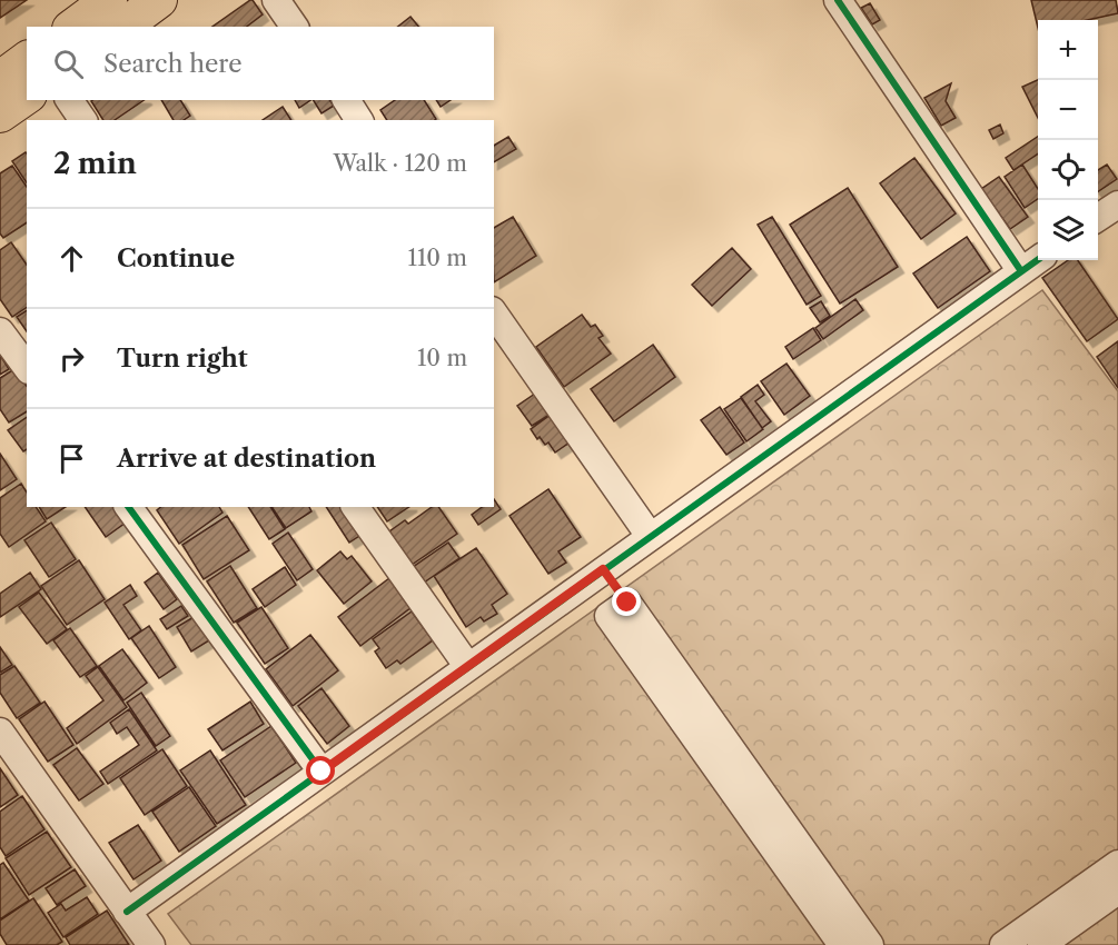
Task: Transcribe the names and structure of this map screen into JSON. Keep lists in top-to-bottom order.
{
  "page": {
    "map_buttons": ["+", "−"],
    "search": "Search here",
    "heading": ["2 min", "Walk · 120 m"],
    "list": [
      ["Continue", "110 m"],
      ["Turn right", "10 m"],
      "Arrive at destination"
    ]
  }
}
